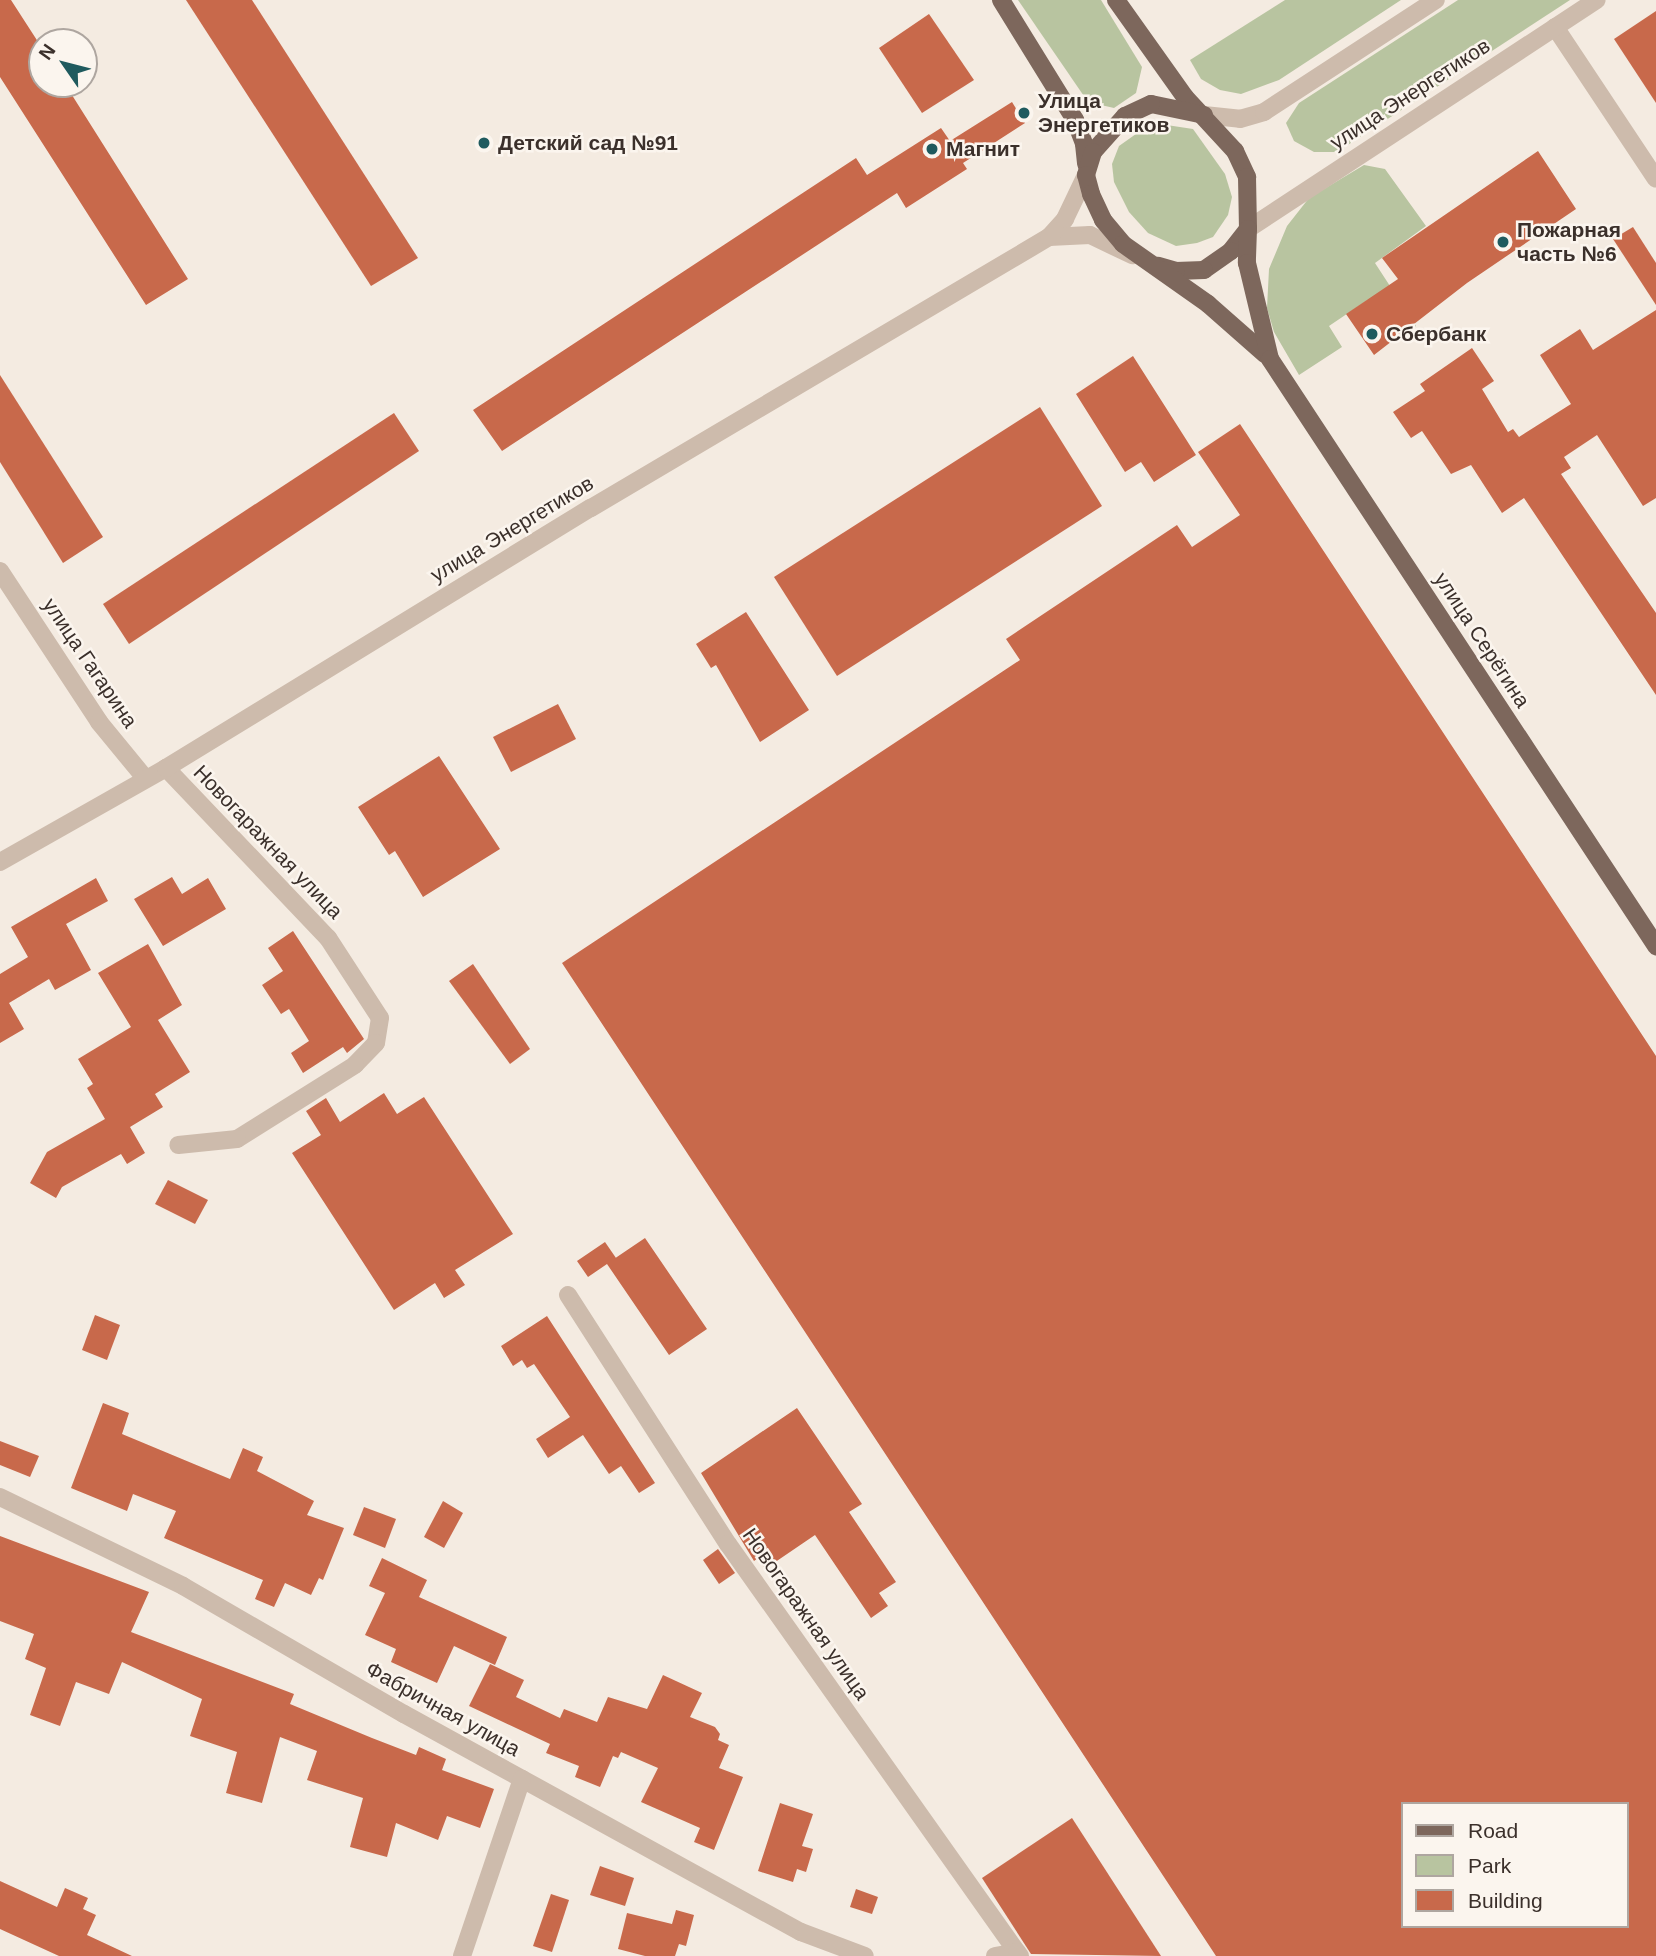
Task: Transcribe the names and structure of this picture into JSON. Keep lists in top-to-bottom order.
{
  "streets": {
    "main road": ["улица Серёгина"],
    "street": [
      "улица Энергетиков",
      "улица Гагарина",
      "Новогаражная улица",
      "Фабричная улица"
    ]
  },
  "crossings": [
    ["улица Энергетиков", "улица Гагарина"],
    ["улица Энергетиков", "Новогаражная улица"]
  ],
  "places": [
    "Улица Энергетиков",
    "Детский сад №91",
    "Магнит",
    "Пожарная часть №6",
    "Сбербанк"
  ],
  "legend": ["Road", "Park", "Building"],
  "north": "top left"
}
